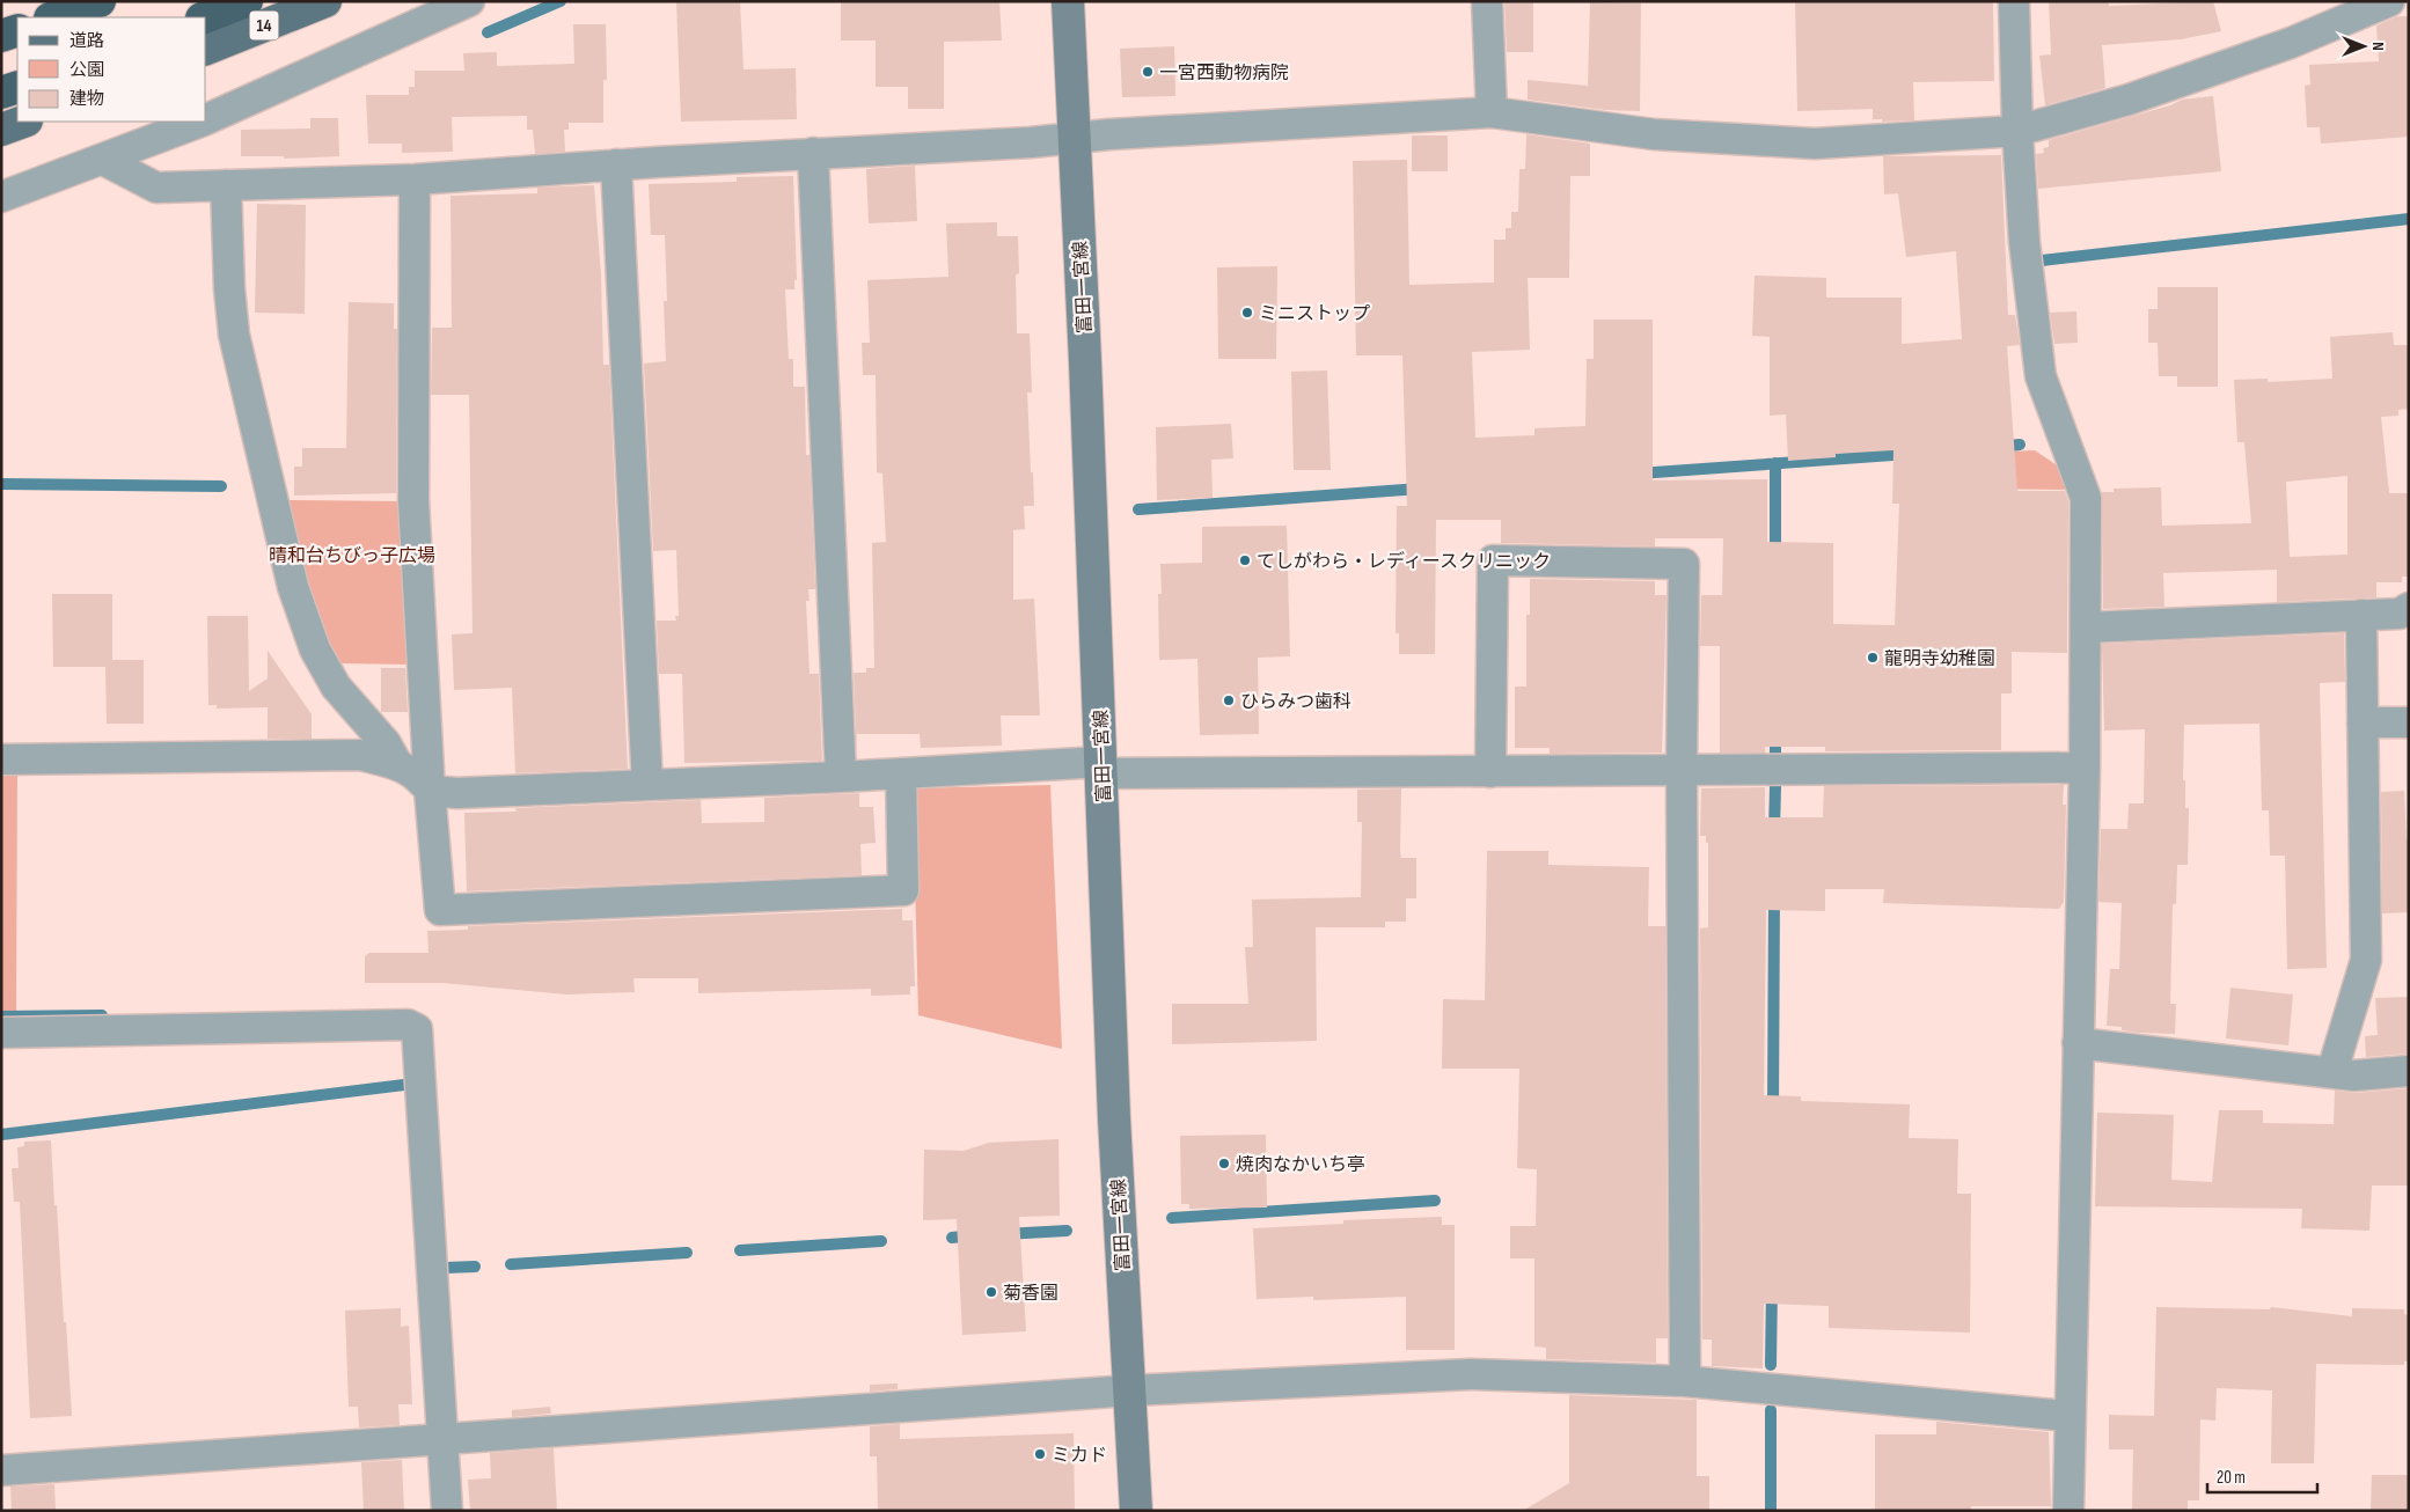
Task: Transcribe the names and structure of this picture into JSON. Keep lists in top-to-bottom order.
{
  "streets": {
    "main road": ["14", "富田一宮線"]
  },
  "parks": ["晴和台ちびっ子広場"],
  "places": [
    "一宮西動物病院",
    "ミニストップ",
    "てしがわら・レディースクリニック",
    "龍明寺幼稚園",
    "ひらみつ歯科",
    "焼肉なかいち亭",
    "菊香園",
    "ミカド"
  ],
  "legend": ["道路", "公園", "建物"],
  "scale_bar": "20 m",
  "north": "right"
}
